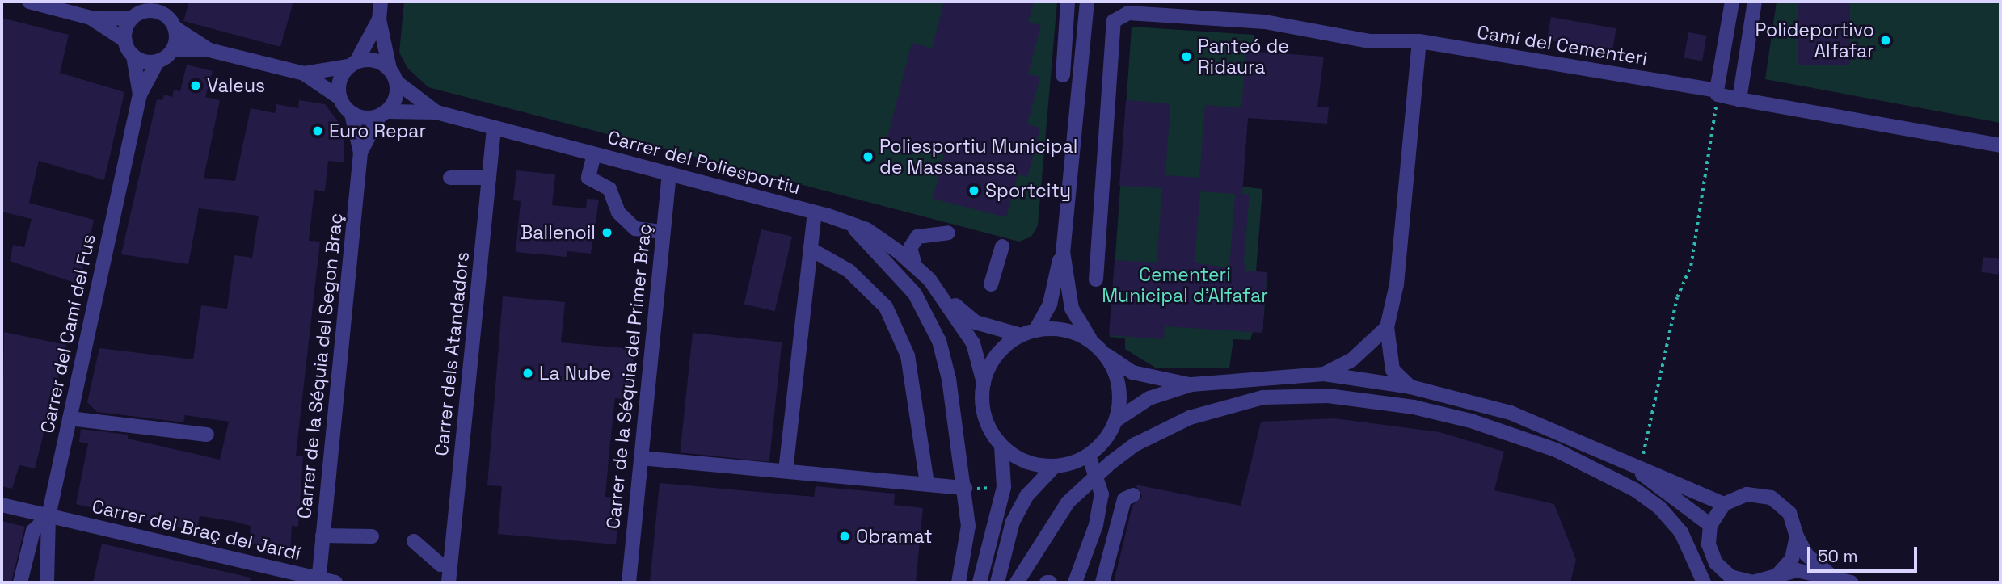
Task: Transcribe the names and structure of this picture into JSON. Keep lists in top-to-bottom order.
{
  "streets": {
    "street": [
      "Camí del Cementeri",
      "Carrer del Poliesportiu",
      "Carrer del Camí del Fus",
      "Carrer dels Atandadors",
      "Carrer de la Séquia del Segon Braç",
      "Carrer de la Séquia del Primer Braç",
      "Carrer del Braç del Jardí"
    ]
  },
  "crossings": [
    ["Carrer del Poliesportiu", "Carrer dels Atandadors"],
    ["Carrer del Poliesportiu", "Carrer de la Séquia del Segon Braç"],
    ["Carrer del Poliesportiu", "Carrer de la Séquia del Primer Braç"],
    ["Carrer del Camí del Fus", "Carrer del Braç del Jardí"],
    ["Carrer de la Séquia del Segon Braç", "Carrer del Braç del Jardí"]
  ],
  "parks": ["Cementeri Municipal d'Alfafar"],
  "places": [
    "Polideportivo Alfafar",
    "Panteó de Ridaura",
    "Valeus",
    "Euro Repar",
    "Poliesportiu Municipal de Massanassa",
    "Sportcity",
    "Ballenoil",
    "La Nube",
    "Obramat"
  ],
  "scale_bar": "50 m"
}
